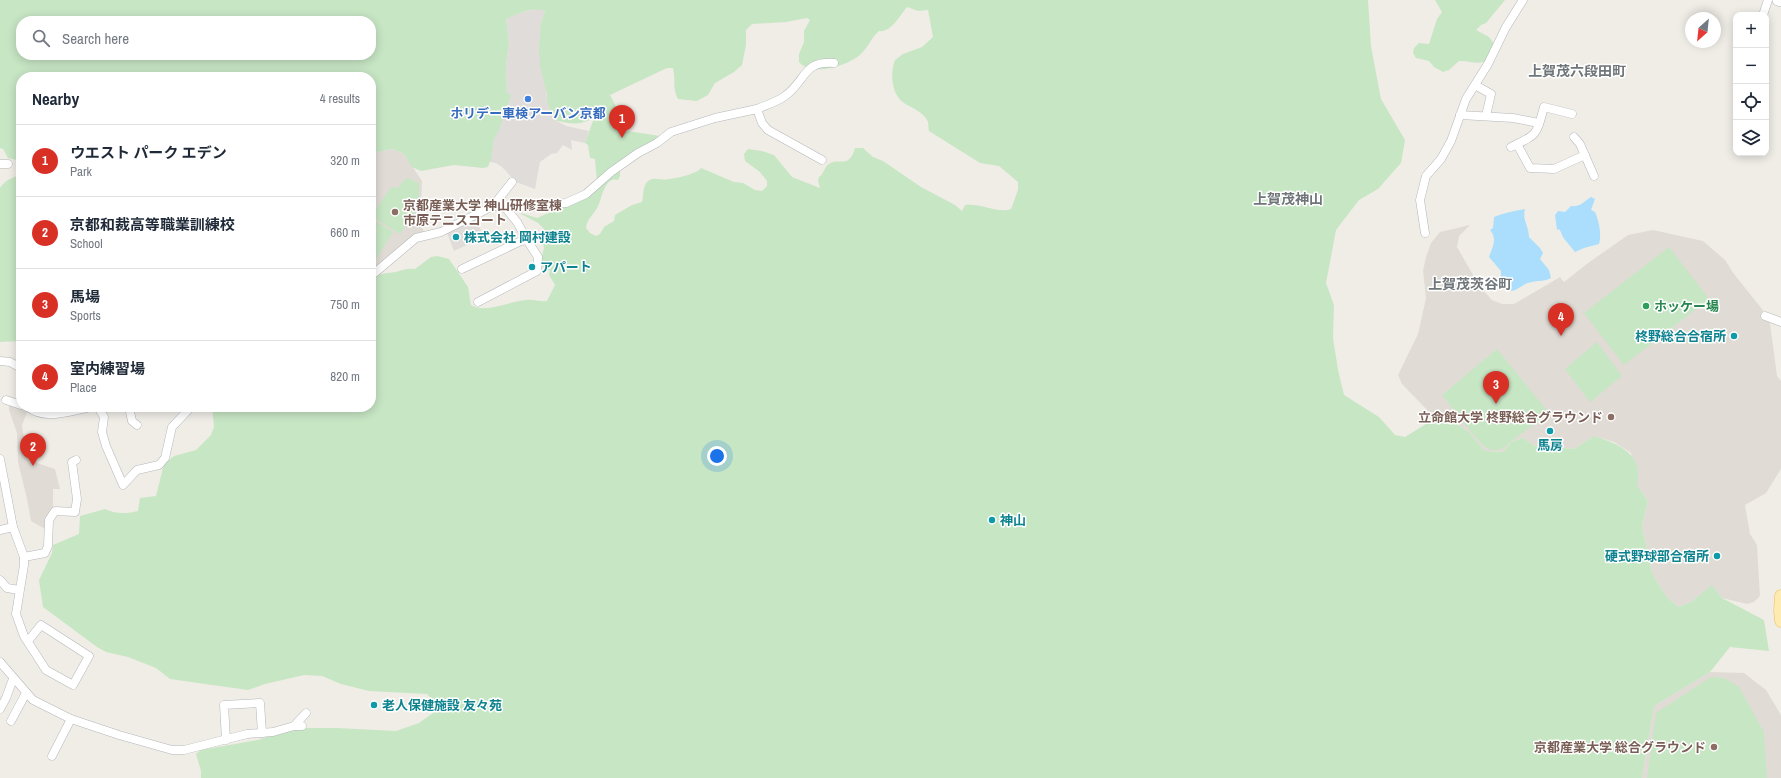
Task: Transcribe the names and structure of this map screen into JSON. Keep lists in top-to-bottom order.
{
  "districts": ["上賀茂六段田町", "上賀茂神山", "上賀茂茨谷町"],
  "places": [
    "ホリデー車検アーバン京都",
    "京都産業大学 神山研修室棟 市原テニスコート",
    "株式会社 岡村建設",
    "アパート",
    "ホッケー場",
    "柊野総合合宿所",
    "立命館大学 柊野総合グラウンド",
    "馬房",
    "神山",
    "硬式野球部合宿所",
    "老人保健施設 友々苑",
    "京都産業大学 総合グラウンド"
  ],
  "north": "bottom left",
  "page": {
    "map_buttons": ["+", "−"],
    "search": "Search here",
    "heading": ["Nearby", "4 results"],
    "pins": [
      "1",
      "4",
      "3",
      "2"
    ],
    "list": [
      {
        "mark": "1",
        "name": "ウエスト パーク エデン",
        "note": "Park",
        "value": "320 m"
      },
      {
        "mark": "2",
        "name": "京都和裁高等職業訓練校",
        "note": "School",
        "value": "660 m"
      },
      {
        "mark": "3",
        "name": "馬場",
        "note": "Sports",
        "value": "750 m"
      },
      {
        "mark": "4",
        "name": "室内練習場",
        "note": "Place",
        "value": "820 m"
      }
    ]
  }
}
